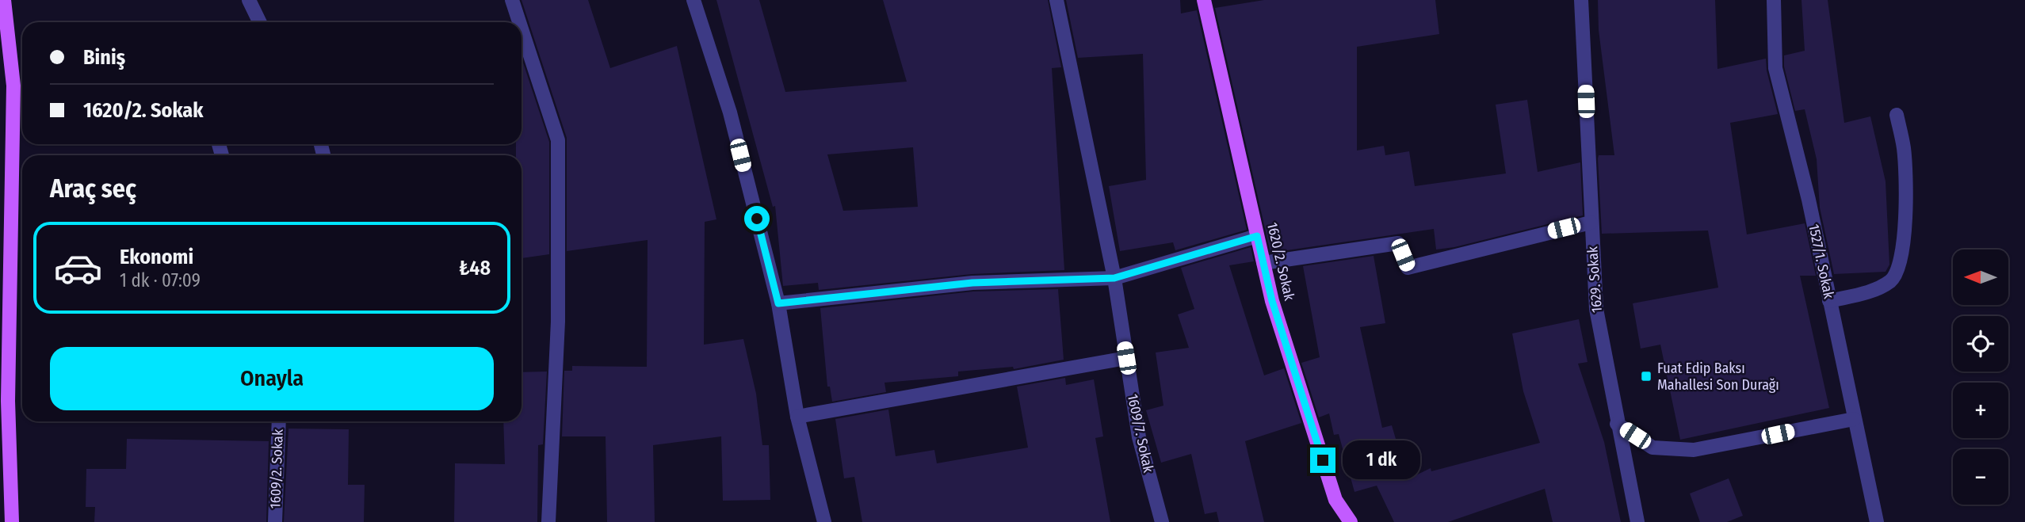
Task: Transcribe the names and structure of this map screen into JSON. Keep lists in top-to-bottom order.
{
  "streets": {
    "main road": ["1620/2. Sokak"],
    "street": [
      "1527/1. Sokak",
      "1629. Sokak",
      "1609/7. Sokak",
      "1609/2. Sokak"
    ]
  },
  "places": {
    "transit": ["Fuat Edip Baksı Mahallesi Son Durağı"]
  },
  "north": "left",
  "page": {
    "banner": ["Biniş", "1620/2. Sokak"],
    "heading": "Araç seç",
    "list": [
      {
        "name": "Ekonomi",
        "note": "1 dk · 07:09",
        "value": "₺48"
      }
    ],
    "map_buttons": ["+", "−"],
    "buttons": "Onayla",
    "bubble": "1 dk"
  }
}
